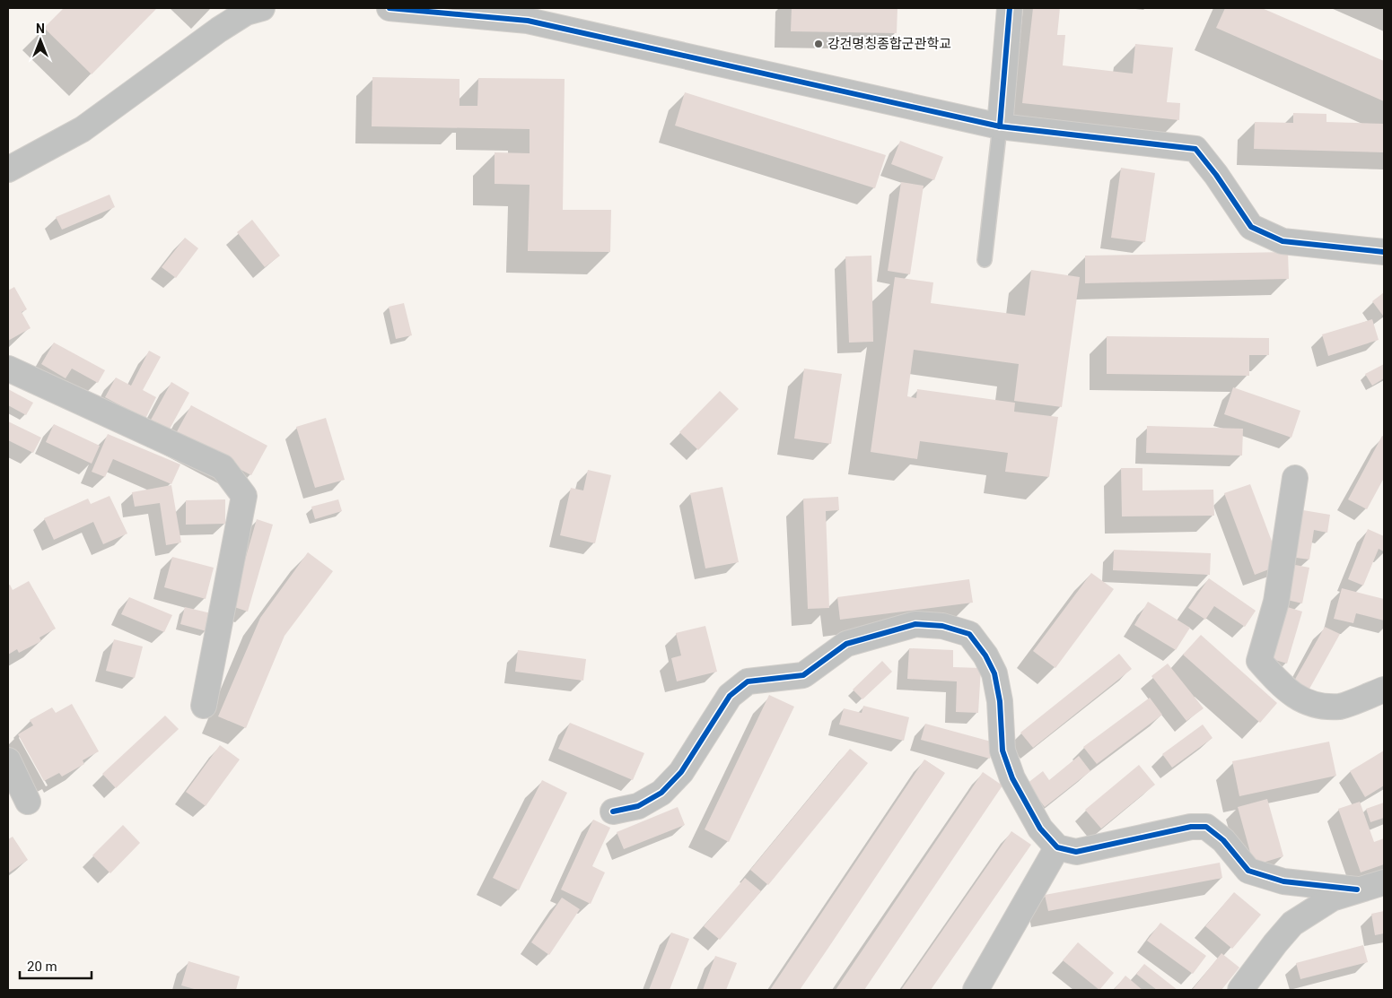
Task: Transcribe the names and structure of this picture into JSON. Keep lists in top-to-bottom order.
{
  "places": ["강건명칭종합군관학교"],
  "scale_bar": "20 m",
  "north": "top"
}
